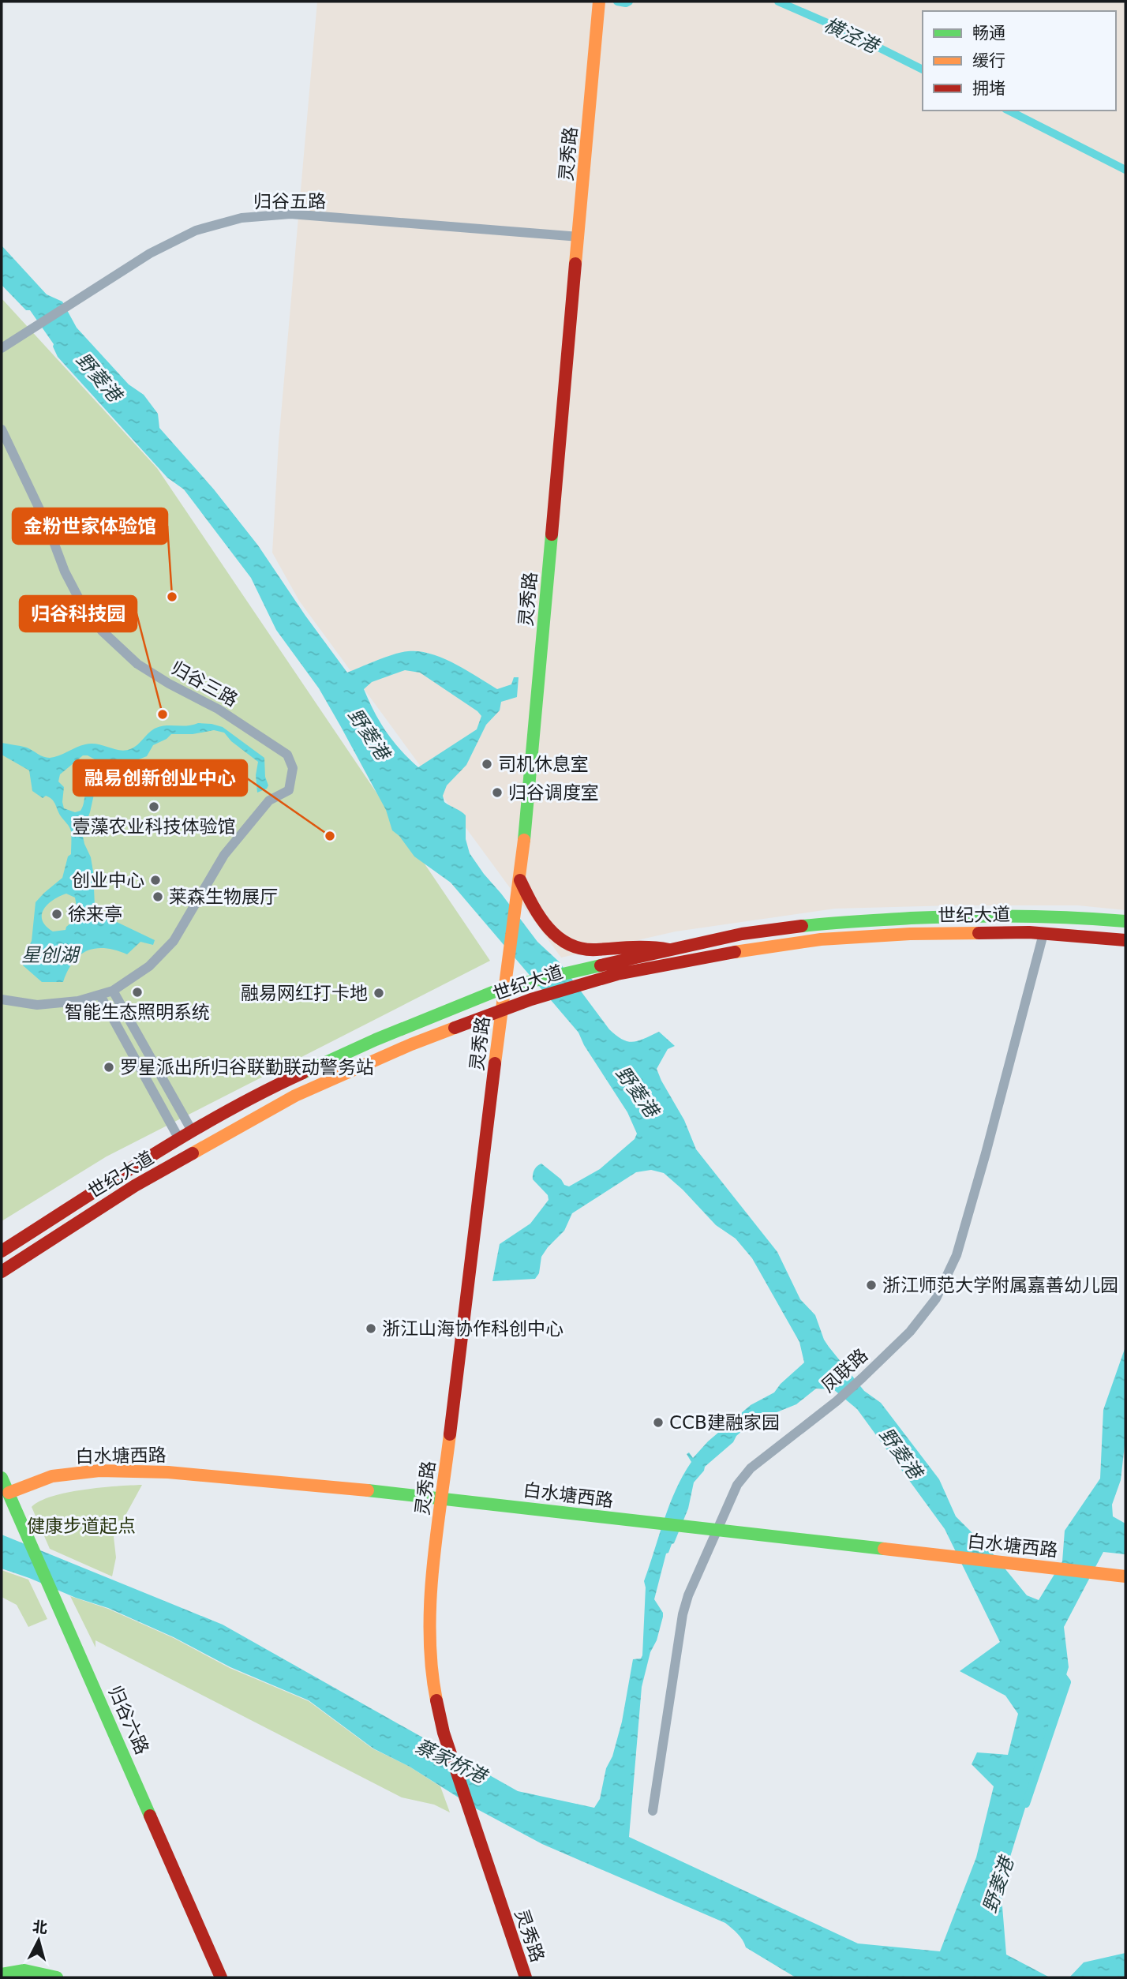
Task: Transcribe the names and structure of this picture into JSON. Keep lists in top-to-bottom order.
{
  "streets": {
    "main road": [
      "灵秀路",
      "世纪大道",
      "白水塘西路",
      "归谷六路"
    ],
    "street": ["归谷五路", "归谷三路", "凤联路"]
  },
  "crossings": [
    ["灵秀路", "归谷五路"],
    ["灵秀路", "世纪大道"],
    ["灵秀路", "白水塘西路"],
    ["世纪大道", "凤联路"],
    ["凤联路", "白水塘西路"],
    ["白水塘西路", "归谷六路"]
  ],
  "water": [
    "横泾港",
    "野菱港",
    "星创湖",
    "蔡家桥港"
  ],
  "parks": ["健康步道起点"],
  "places": [
    "金粉世家体验馆",
    "归谷科技园",
    "司机休息室",
    "归谷调度室",
    "壹藻农业科技体验馆",
    "融易创新创业中心",
    "创业中心",
    "莱森生物展厅",
    "徐来亭",
    "智能生态照明系统",
    "融易网红打卡地",
    "罗星派出所归谷联勤联动警务站",
    "浙江师范大学附属嘉善幼儿园",
    "浙江山海协作科创中心",
    "CCB建融家园"
  ],
  "legend": ["畅通", "缓行", "拥堵"],
  "north": "top"
}
